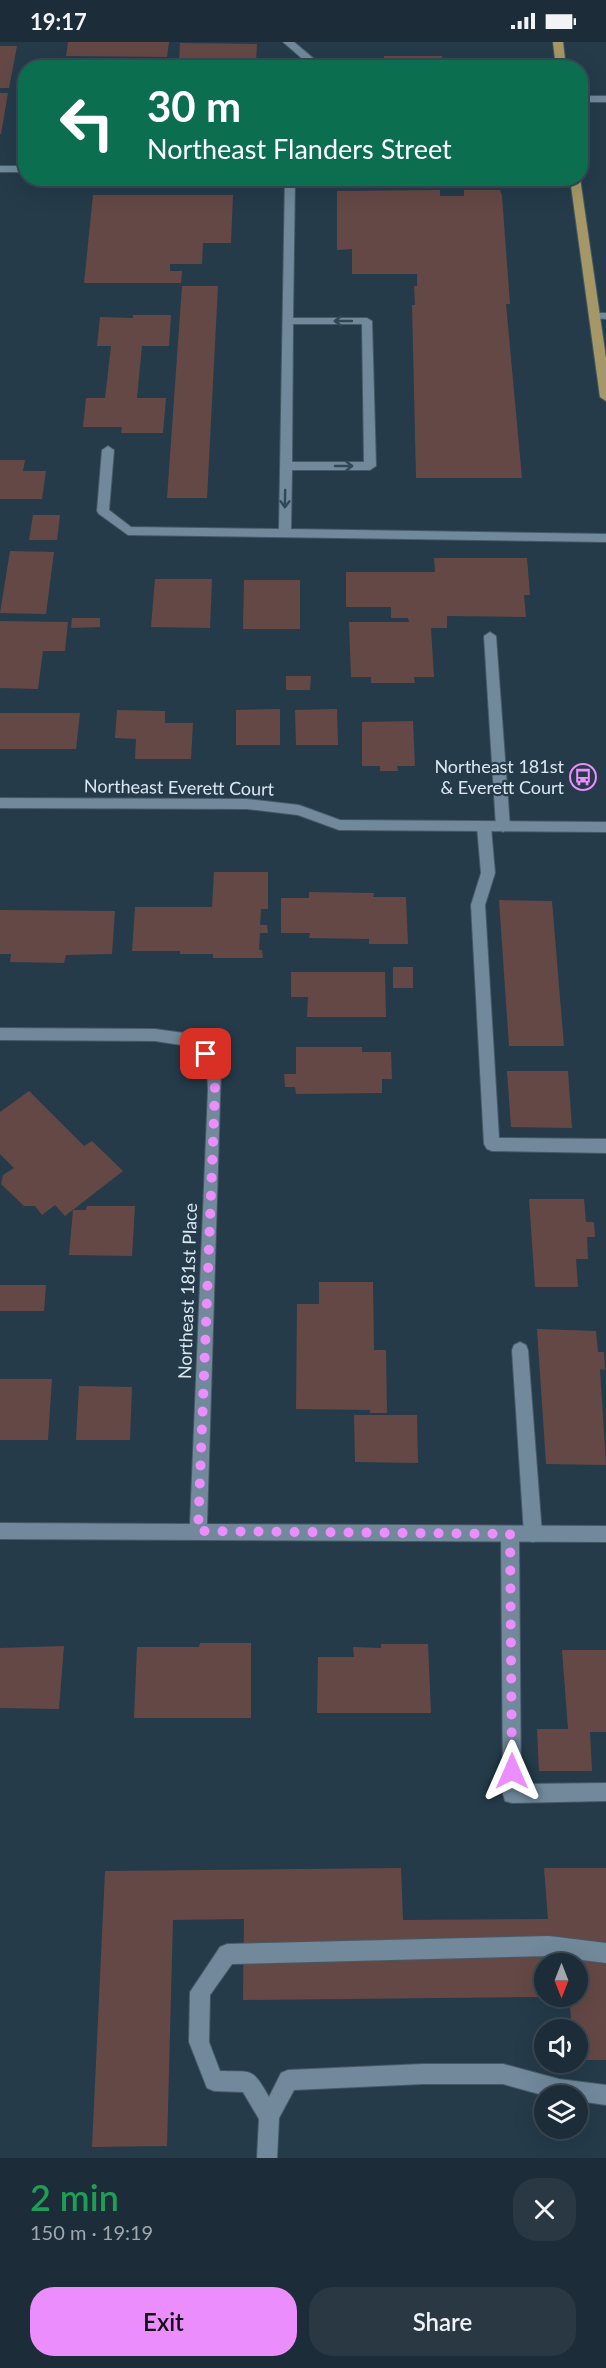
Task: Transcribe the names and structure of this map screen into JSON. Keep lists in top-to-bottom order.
{
  "streets": {
    "street": ["Northeast Everett Court", "Northeast 181st Place"]
  },
  "places": {
    "bus stop": ["Northeast 181st & Everett Court"]
  },
  "north": "bottom",
  "page": {
    "status": "19:17",
    "turn": ["30 m", "Northeast Flanders Street"],
    "heading": ["2 min", "150 m · 19:19"],
    "buttons": ["Exit", "Share"]
  }
}
